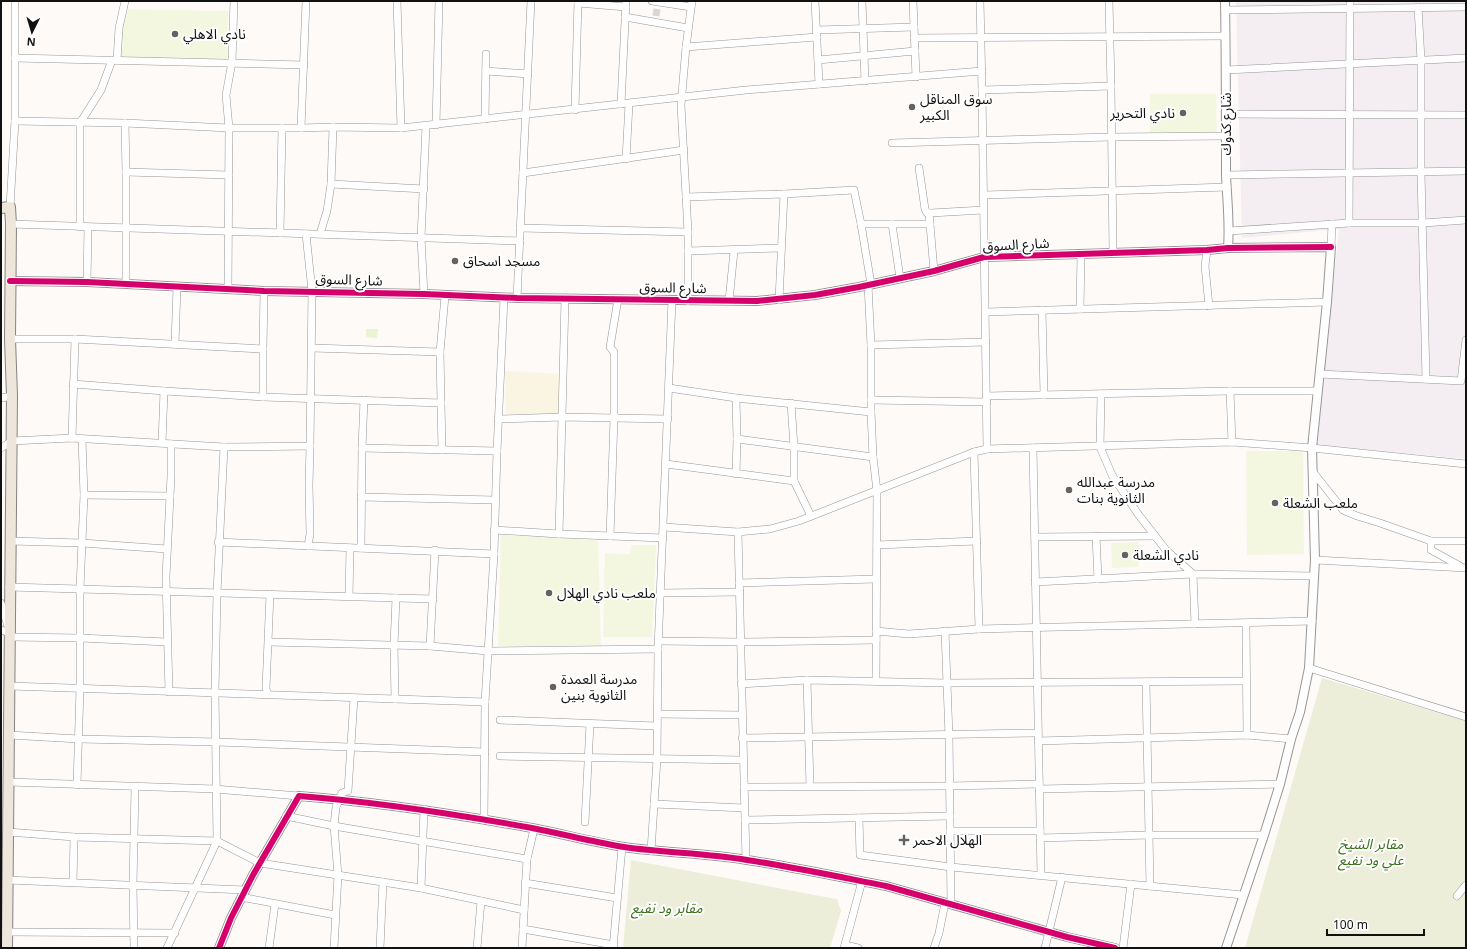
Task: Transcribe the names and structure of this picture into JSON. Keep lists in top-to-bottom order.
{
  "streets": {
    "street": ["شارع كدوك", "شارع السوق"]
  },
  "crossings": [
    ["شارع كدوك", "شارع السوق"]
  ],
  "parks": ["مقابر الشيخ علي ود نفيع", "مقابر ود نفيع"],
  "places": {
    "other": [
      "نادي الاهلي",
      "سوق المناقل الكبير",
      "نادي التحرير",
      "مسجد اسحاق",
      "مدرسة عبدالله الثانوية بنات",
      "ملعب الشعلة",
      "نادي الشعلة",
      "ملعب نادي الهلال",
      "مدرسة العمدة الثانوية بنين"
    ],
    "health": ["الهلال الاحمر"]
  },
  "scale_bar": "100 m",
  "north": "bottom"
}
